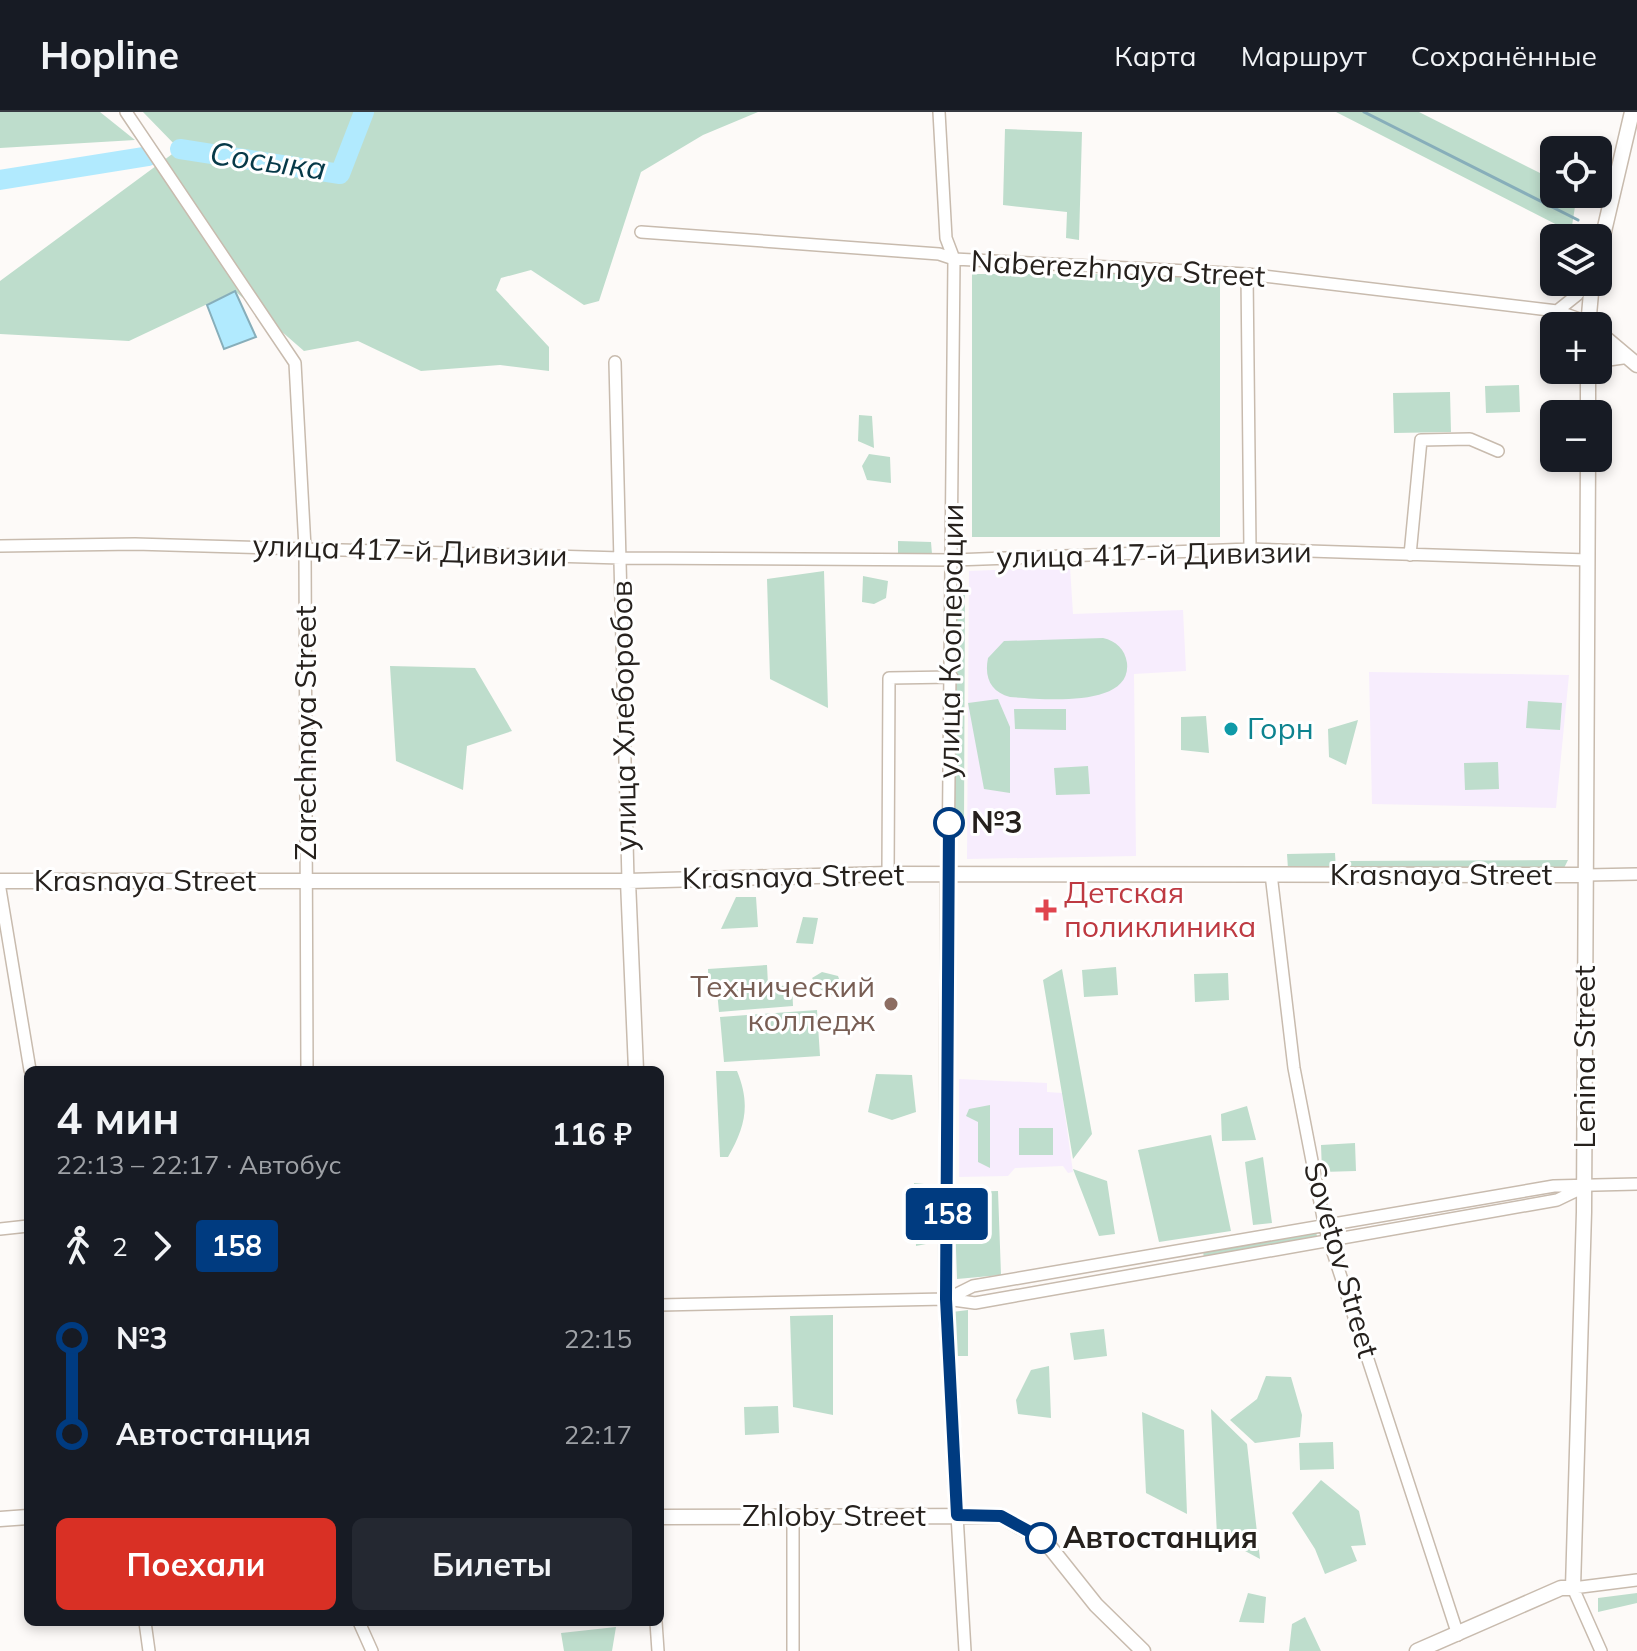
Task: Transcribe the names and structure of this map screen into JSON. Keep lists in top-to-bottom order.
{
  "streets": {
    "street": [
      "Naberezhnaya Street",
      "улица 417-й Дивизии",
      "улица Кооперации",
      "улица Хлеборобов",
      "Zarechnaya Street",
      "Krasnaya Street",
      "Lenina Street",
      "Sovetov Street",
      "Zhloby Street"
    ]
  },
  "crossings": [
    ["Naberezhnaya Street", "улица Кооперации"],
    ["улица 417-й Дивизии", "улица Кооперации"],
    ["улица 417-й Дивизии", "улица Хлеборобов"],
    ["улица 417-й Дивизии", "Zarechnaya Street"],
    ["улица 417-й Дивизии", "Lenina Street"],
    ["улица Кооперации", "Krasnaya Street"],
    ["улица Кооперации", "Zhloby Street"],
    ["улица Хлеборобов", "Krasnaya Street"],
    ["Zarechnaya Street", "Krasnaya Street"],
    ["Krasnaya Street", "Lenina Street"],
    ["Krasnaya Street", "Sovetov Street"]
  ],
  "water": ["Сосыка"],
  "places": {
    "other": [
      "Горн",
      "№3",
      "Технический колледж",
      "Автостанция"
    ],
    "health": ["Детская поликлиника"]
  },
  "lines": ["bus line 158"],
  "page": {
    "header": "Hopline",
    "nav": ["Карта", "Маршрут", "Сохранённые"],
    "on_map": "158",
    "map_buttons": ["+", "−"],
    "heading": ["4 мин", "22:13 – 22:17 · Автобус", "116 ₽"],
    "legs": ["2", "158"],
    "list": [
      {
        "name": "№3",
        "value": "22:15"
      },
      {
        "name": "Автостанция",
        "value": "22:17"
      }
    ],
    "buttons": ["Поехали", "Билеты"]
  }
}
